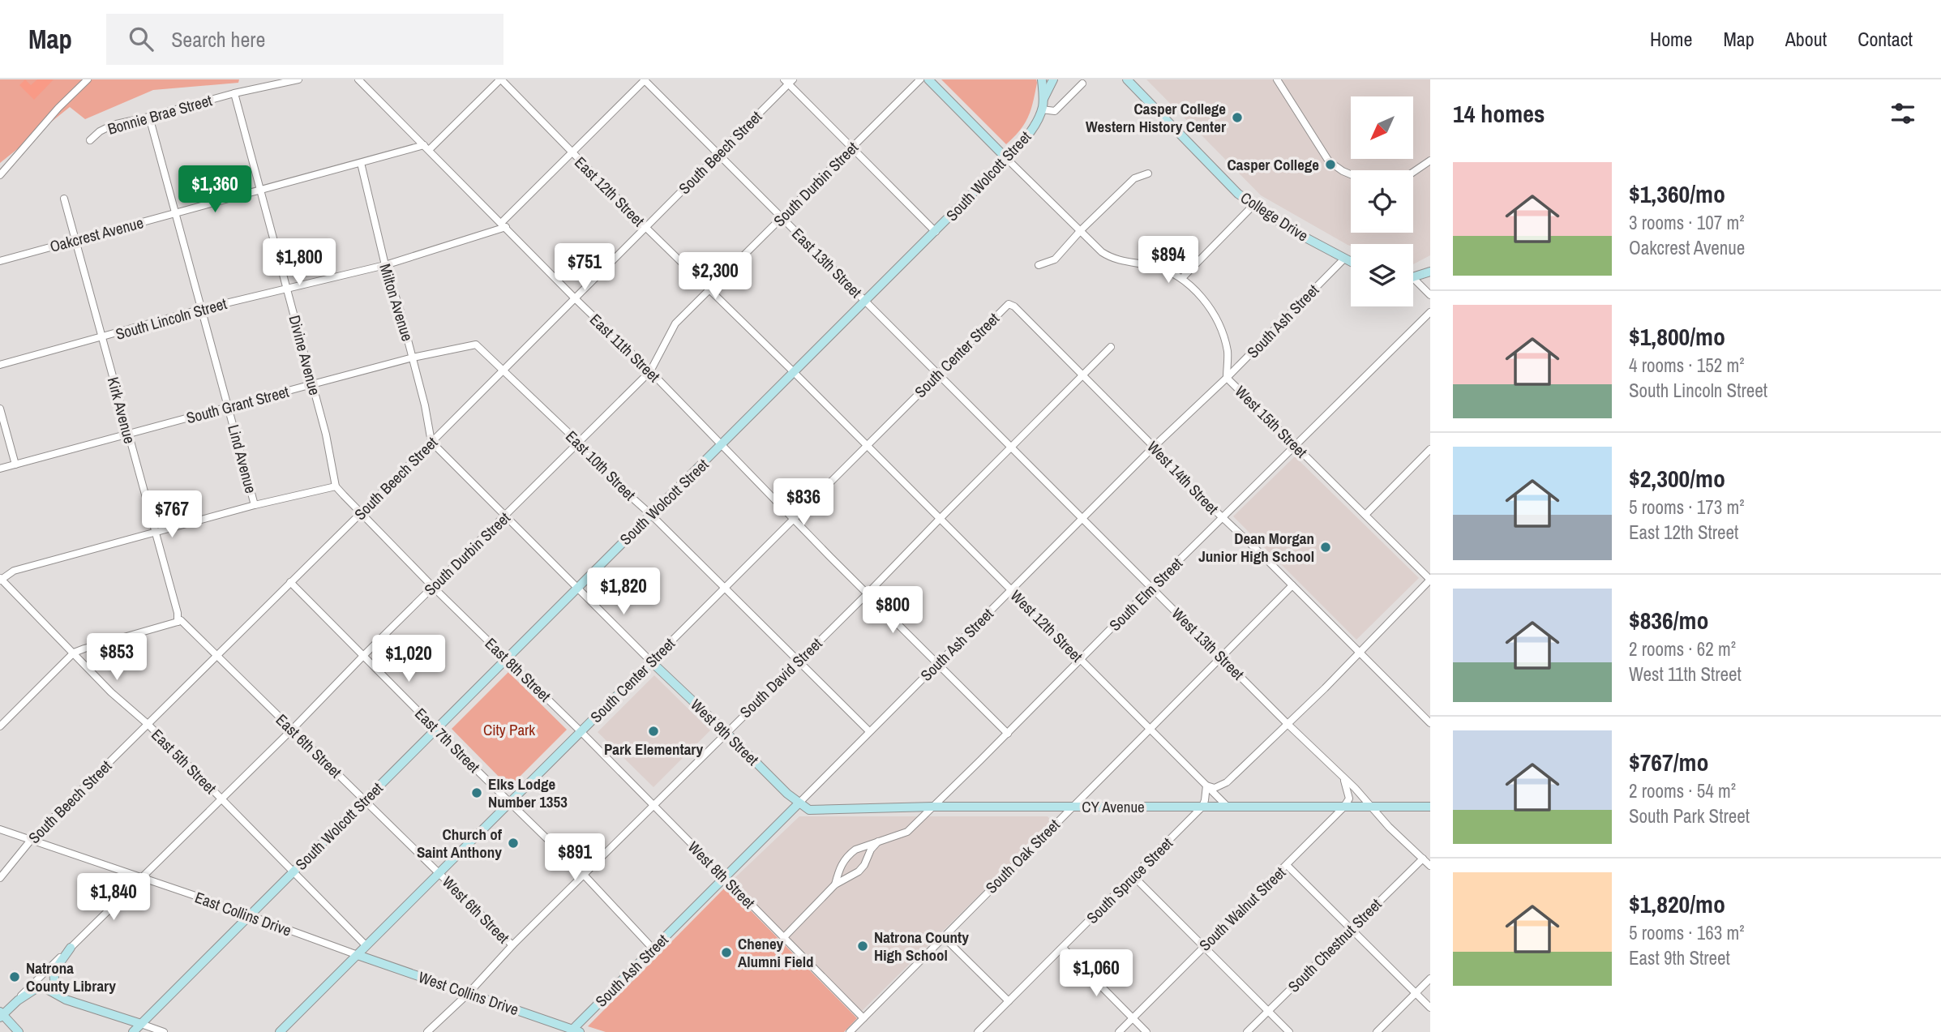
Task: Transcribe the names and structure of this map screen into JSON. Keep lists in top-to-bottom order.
{
  "streets": {
    "main road": [
      "South Wolcott Street",
      "South Durbin Street",
      "College Drive",
      "South Ash Street",
      "South Center Street",
      "West 9th Street",
      "CY Avenue",
      "West Collins Drive"
    ],
    "street": [
      "Bonnie Brae Street",
      "South Beech Street",
      "East 12th Street",
      "Oakcrest Avenue",
      "East 13th Street",
      "Milton Avenue",
      "South Lincoln Street",
      "East 11th Street",
      "Divine Avenue",
      "South Grant Street",
      "Kirk Avenue",
      "West 15th Street",
      "Lind Avenue",
      "East 10th Street",
      "West 14th Street",
      "South Elm Street",
      "West 12th Street",
      "West 13th Street",
      "East 8th Street",
      "South David Street",
      "East 7th Street",
      "East 6th Street",
      "East 5th Street",
      "South Oak Street",
      "West 8th Street",
      "South Spruce Street",
      "South Walnut Street",
      "West 6th Street",
      "East Collins Drive",
      "South Chestnut Street"
    ]
  },
  "crossings": [
    ["Bonnie Brae Street", "Divine Avenue"],
    ["Bonnie Brae Street", "Lind Avenue"],
    ["South Beech Street", "East 12th Street"],
    ["South Beech Street", "East 13th Street"],
    ["South Beech Street", "Milton Avenue"],
    ["South Beech Street", "East 11th Street"],
    ["South Beech Street", "East 10th Street"],
    ["South Beech Street", "East 8th Street"],
    ["South Beech Street", "East 7th Street"],
    ["South Beech Street", "East 6th Street"],
    ["South Beech Street", "East 5th Street"],
    ["South Beech Street", "East Collins Drive"],
    ["South Wolcott Street", "East 12th Street"],
    ["South Wolcott Street", "East 13th Street"],
    ["South Wolcott Street", "East 11th Street"],
    ["South Wolcott Street", "West 15th Street"],
    ["South Wolcott Street", "East 10th Street"],
    ["South Wolcott Street", "East 8th Street"],
    ["South Wolcott Street", "East 7th Street"],
    ["South Wolcott Street", "East 6th Street"],
    ["South Wolcott Street", "East 5th Street"],
    ["South Wolcott Street", "East Collins Drive"],
    ["South Durbin Street", "East 12th Street"],
    ["South Durbin Street", "East 13th Street"],
    ["South Durbin Street", "East 11th Street"],
    ["South Durbin Street", "East 10th Street"],
    ["South Durbin Street", "East 8th Street"],
    ["South Durbin Street", "East 7th Street"],
    ["South Durbin Street", "East 6th Street"],
    ["South Durbin Street", "East 5th Street"],
    ["South Durbin Street", "East Collins Drive"],
    ["East 12th Street", "South Lincoln Street"],
    ["East 12th Street", "South Center Street"],
    ["East 12th Street", "West 12th Street"],
    ["College Drive", "South Ash Street"],
    ["Oakcrest Avenue", "Milton Avenue"],
    ["Oakcrest Avenue", "East 11th Street"],
    ["Oakcrest Avenue", "Divine Avenue"],
    ["Oakcrest Avenue", "Kirk Avenue"],
    ["Oakcrest Avenue", "Lind Avenue"],
    ["East 13th Street", "South Lincoln Street"],
    ["East 13th Street", "South Center Street"],
    ["East 13th Street", "West 13th Street"],
    ["Milton Avenue", "South Lincoln Street"],
    ["Milton Avenue", "South Grant Street"],
    ["South Lincoln Street", "East 11th Street"],
    ["South Lincoln Street", "Divine Avenue"],
    ["South Lincoln Street", "Kirk Avenue"],
    ["South Lincoln Street", "Lind Avenue"],
    ["South Ash Street", "East 11th Street"],
    ["South Ash Street", "West 15th Street"],
    ["South Ash Street", "East 10th Street"],
    ["South Ash Street", "West 14th Street"],
    ["South Ash Street", "West 12th Street"],
    ["South Ash Street", "West 13th Street"],
    ["South Ash Street", "West 9th Street"],
    ["South Ash Street", "East 7th Street"],
    ["South Ash Street", "CY Avenue"],
    ["South Ash Street", "West 8th Street"],
    ["South Ash Street", "West Collins Drive"],
    ["East 11th Street", "South Center Street"],
    ["East 11th Street", "South Elm Street"],
    ["East 11th Street", "South David Street"],
    ["Divine Avenue", "South Grant Street"],
    ["Divine Avenue", "East 8th Street"],
    ["South Center Street", "East 10th Street"],
    ["South Center Street", "West 14th Street"],
    ["South Center Street", "West 12th Street"],
    ["South Center Street", "West 13th Street"],
    ["South Center Street", "East 8th Street"],
    ["South Center Street", "West 9th Street"],
    ["South Center Street", "East 7th Street"],
    ["South Center Street", "East 6th Street"],
    ["South Center Street", "East 5th Street"],
    ["South Center Street", "West 8th Street"],
    ["South Center Street", "West 6th Street"],
    ["South Center Street", "East Collins Drive"],
    ["South Center Street", "West Collins Drive"],
    ["South Grant Street", "Kirk Avenue"],
    ["South Grant Street", "Lind Avenue"],
    ["South Grant Street", "East 10th Street"],
    ["Kirk Avenue", "East 6th Street"],
    ["West 15th Street", "South Elm Street"],
    ["East 10th Street", "South David Street"],
    ["West 14th Street", "South Elm Street"],
    ["West 14th Street", "South David Street"],
    ["West 14th Street", "South Oak Street"],
    ["South Elm Street", "West 12th Street"],
    ["South Elm Street", "West 13th Street"],
    ["South Elm Street", "CY Avenue"],
    ["South Elm Street", "West 8th Street"],
    ["West 12th Street", "South David Street"],
    ["West 12th Street", "CY Avenue"],
    ["West 12th Street", "South Oak Street"],
    ["West 13th Street", "South David Street"],
    ["West 13th Street", "CY Avenue"],
    ["West 13th Street", "South Oak Street"],
    ["West 13th Street", "South Chestnut Street"],
    ["East 8th Street", "West 8th Street"],
    ["South David Street", "West 9th Street"],
    ["South David Street", "East 7th Street"],
    ["South David Street", "West 8th Street"],
    ["South David Street", "West 6th Street"],
    ["South David Street", "West Collins Drive"],
    ["West 9th Street", "CY Avenue"],
    ["East 6th Street", "West 6th Street"],
    ["CY Avenue", "South Oak Street"],
    ["CY Avenue", "South Spruce Street"],
    ["CY Avenue", "South Walnut Street"],
    ["South Oak Street", "West 8th Street"],
    ["East Collins Drive", "West Collins Drive"]
  ],
  "parks": ["City Park"],
  "places": [
    "Casper College Western History Center",
    "Casper College",
    "Dean Morgan Junior High School",
    "Park Elementary",
    "Elks Lodge Number 1353",
    "Church of Saint Anthony",
    "Natrona County High School",
    "Cheney Alumni Field",
    "Natrona County Library"
  ],
  "north": "bottom left",
  "page": {
    "header": "Map",
    "search": "Search here",
    "nav": [
      "Home",
      "Map",
      "About",
      "Contact"
    ],
    "heading": "14 homes",
    "list": [
      {
        "name": "$1,360/mo",
        "note": "3 rooms · 107 m² · Oakcrest Avenue"
      },
      {
        "name": "$1,800/mo",
        "note": "4 rooms · 152 m² · South Lincoln Street"
      },
      {
        "name": "$2,300/mo",
        "note": "5 rooms · 173 m² · East 12th Street"
      },
      {
        "name": "$836/mo",
        "note": "2 rooms · 62 m² · West 11th Street"
      },
      {
        "name": "$767/mo",
        "note": "2 rooms · 54 m² · South Park Street"
      },
      {
        "name": "$1,820/mo",
        "note": "5 rooms · 163 m² · East 9th Street"
      }
    ],
    "price": [
      "$1,360",
      "$894",
      "$1,800",
      "$751",
      "$2,300",
      "$836",
      "$767",
      "$1,820",
      "$800",
      "$853",
      "$1,020",
      "$891",
      "$1,840",
      "$1,060"
    ]
  }
}
